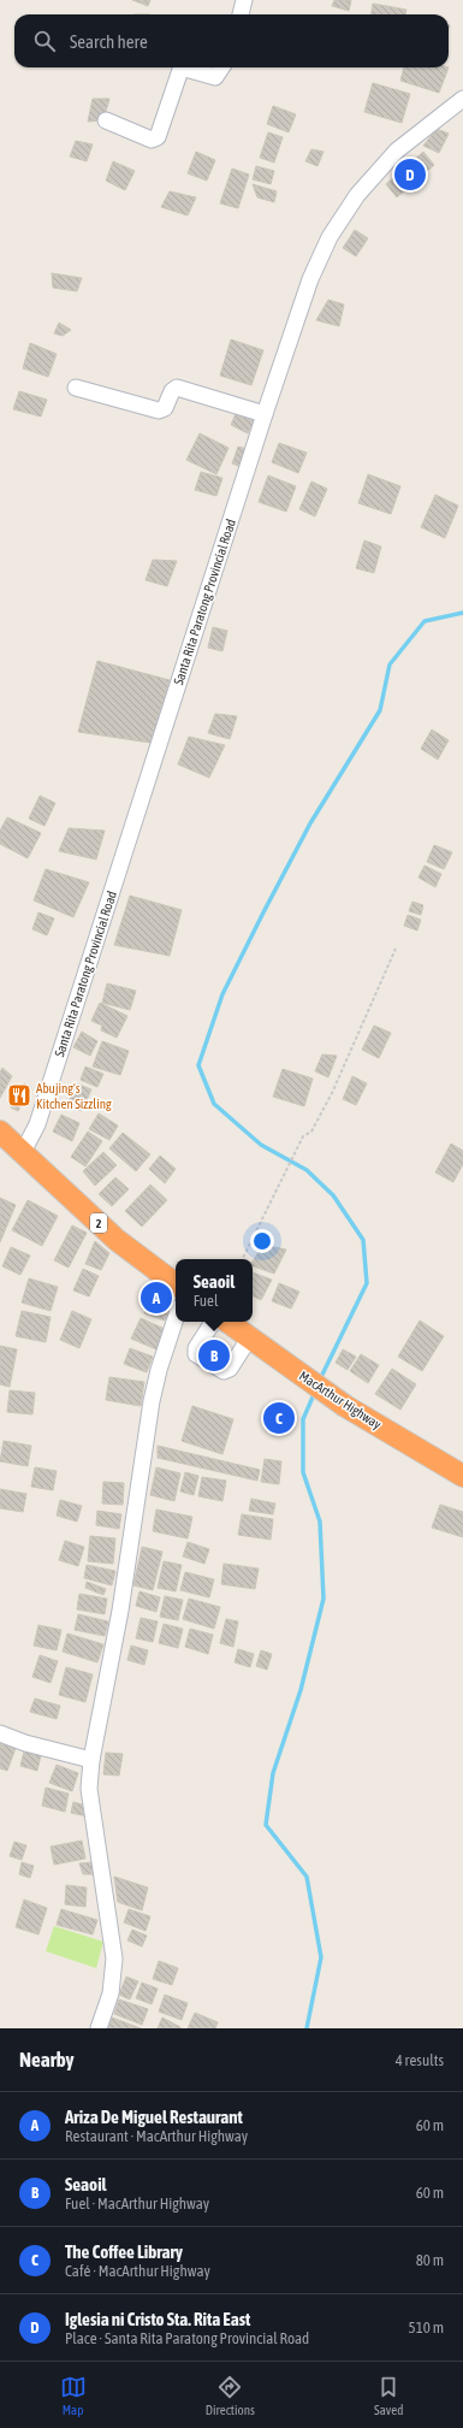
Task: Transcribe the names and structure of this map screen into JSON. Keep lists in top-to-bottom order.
{
  "streets": {
    "highway": ["2", "MacArthur Highway"],
    "street": ["Santa Rita Paratong Provincial Road"]
  },
  "crossings": [
    ["Santa Rita Paratong Provincial Road", "2"]
  ],
  "places": {
    "restaurant": ["Abujing's Kitchen Sizzling"]
  },
  "page": {
    "search": "Search here",
    "pins": [
      "D",
      "A",
      "B",
      "C"
    ],
    "popup": ["Seaoil", "Fuel"],
    "heading": ["Nearby", "4 results"],
    "list": [
      {
        "mark": "A",
        "name": "Ariza De Miguel Restaurant",
        "note": "Restaurant · MacArthur Highway",
        "value": "60 m"
      },
      {
        "mark": "B",
        "name": "Seaoil",
        "note": "Fuel · MacArthur Highway",
        "value": "60 m"
      },
      {
        "mark": "C",
        "name": "The Coffee Library",
        "note": "Café · MacArthur Highway",
        "value": "80 m"
      },
      {
        "mark": "D",
        "name": "Iglesia ni Cristo Sta. Rita East",
        "note": "Place · Santa Rita Paratong Provincial Road",
        "value": "510 m"
      }
    ],
    "nav": ["Map", "Directions", "Saved"]
  }
}
